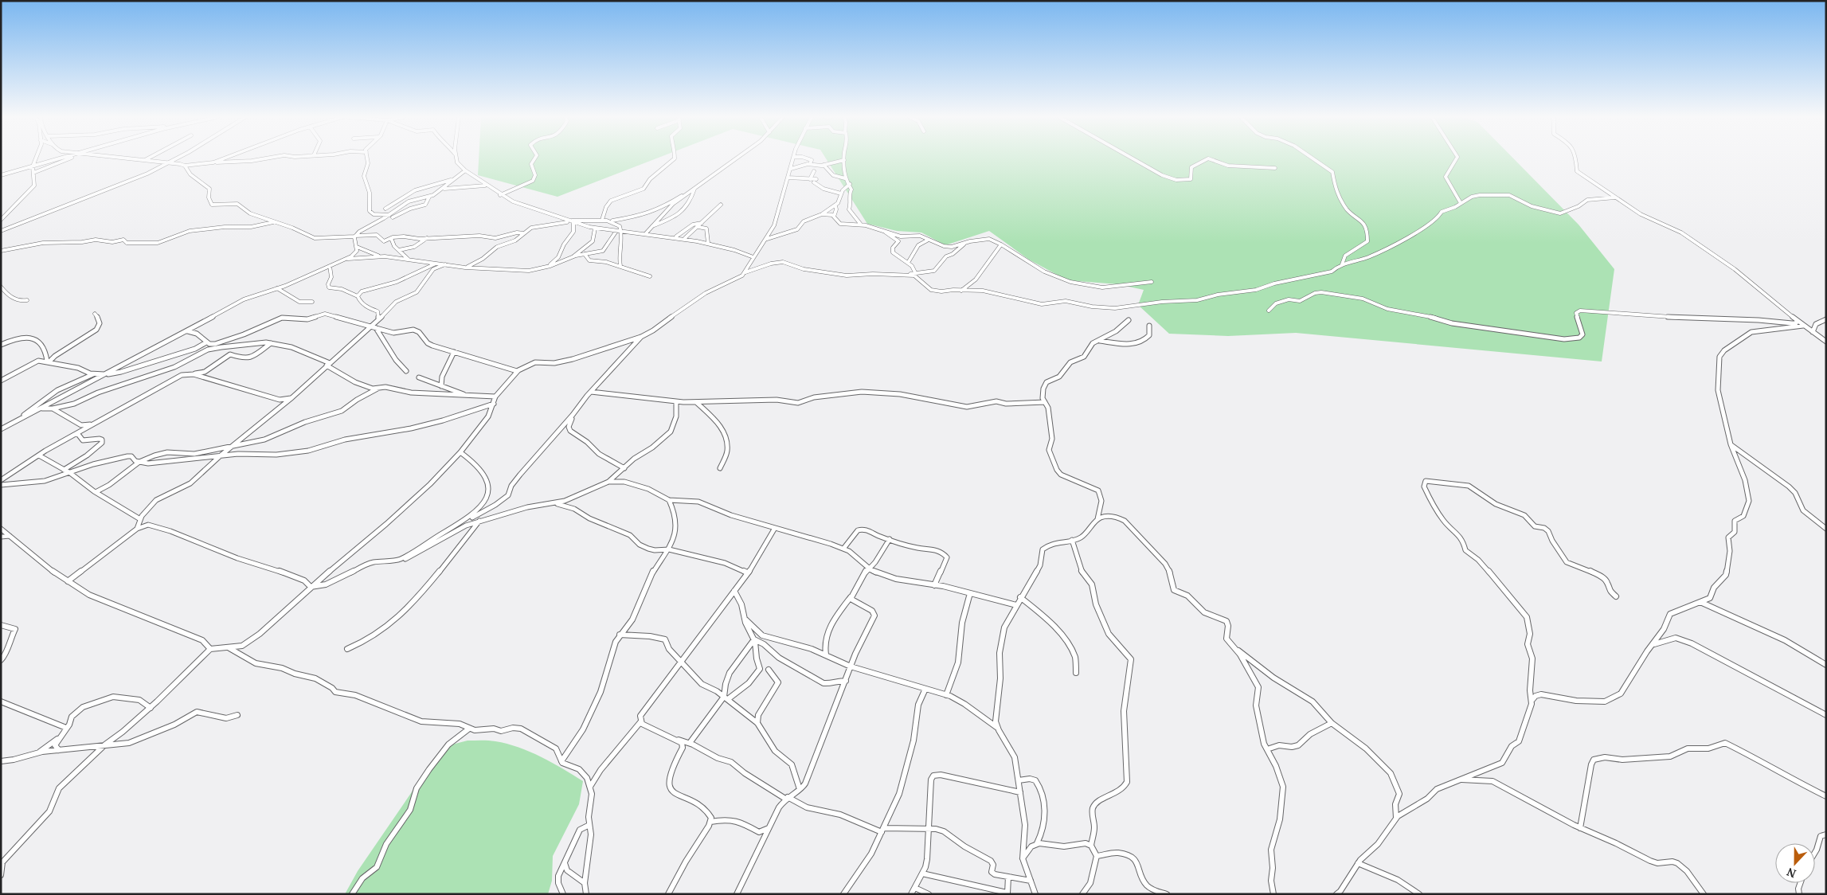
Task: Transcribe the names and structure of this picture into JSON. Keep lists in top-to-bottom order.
{
  "north": "bottom"
}
